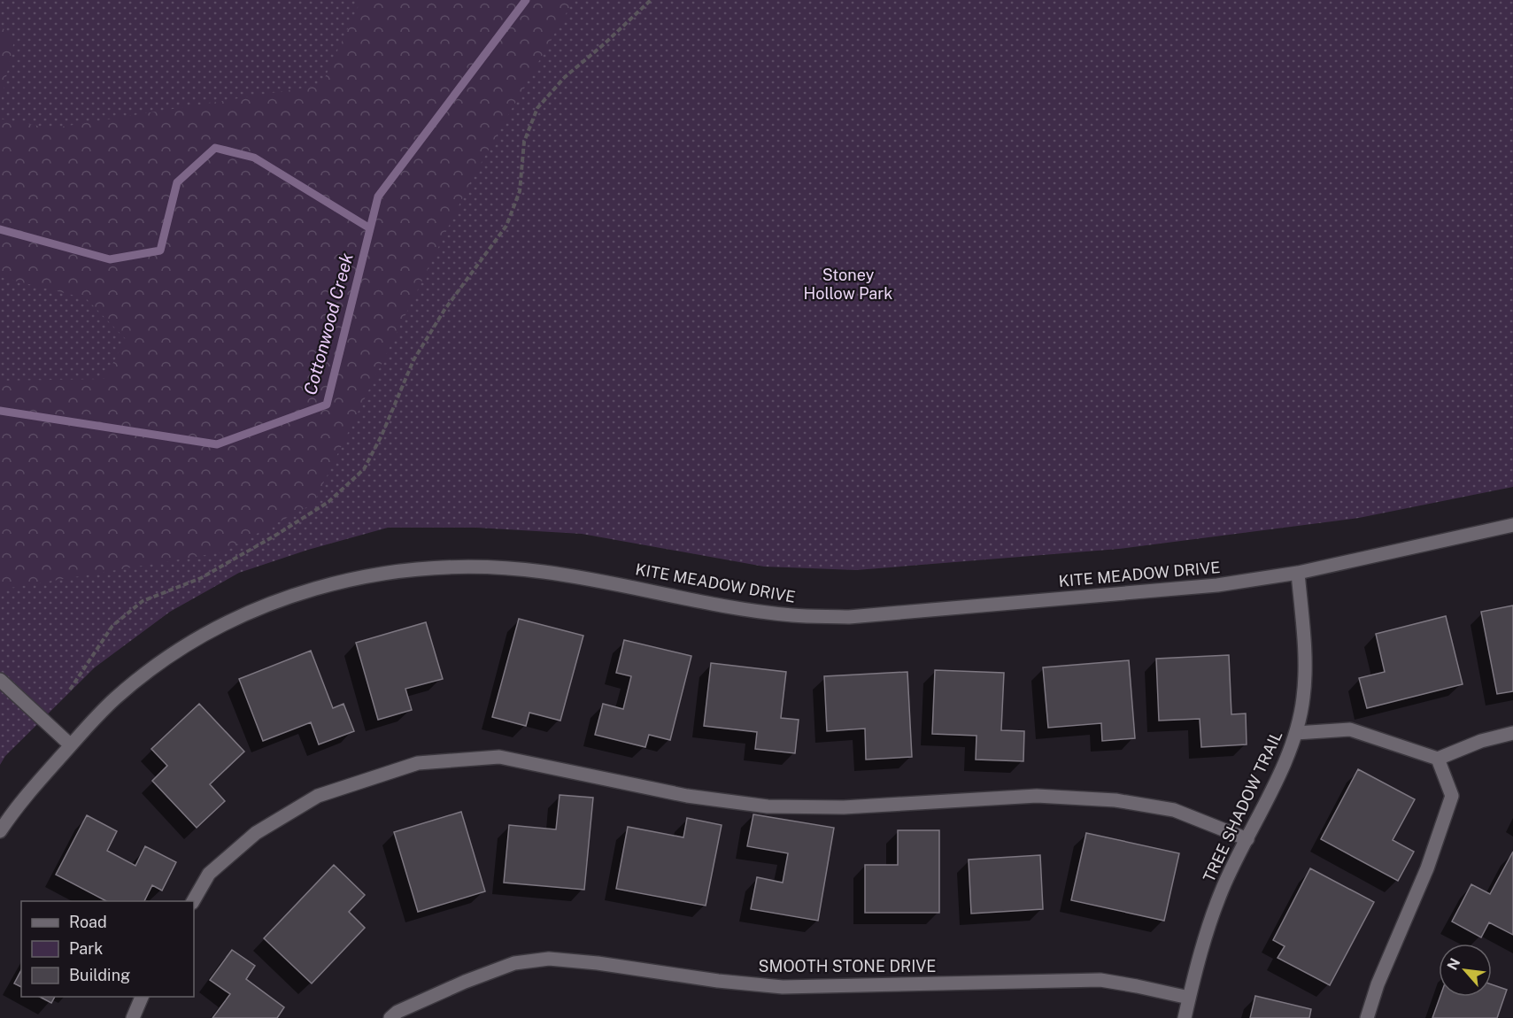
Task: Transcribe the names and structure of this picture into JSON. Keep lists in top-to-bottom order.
{
  "streets": {
    "street": ["KITE MEADOW DRIVE", "TREE SHADOW TRAIL", "SMOOTH STONE DRIVE"]
  },
  "crossings": [
    ["KITE MEADOW DRIVE", "TREE SHADOW TRAIL"],
    ["TREE SHADOW TRAIL", "SMOOTH STONE DRIVE"]
  ],
  "water": ["Cottonwood Creek"],
  "parks": ["Stoney Hollow Park"],
  "legend": ["Road", "Park", "Building"],
  "north": "top left"
}
